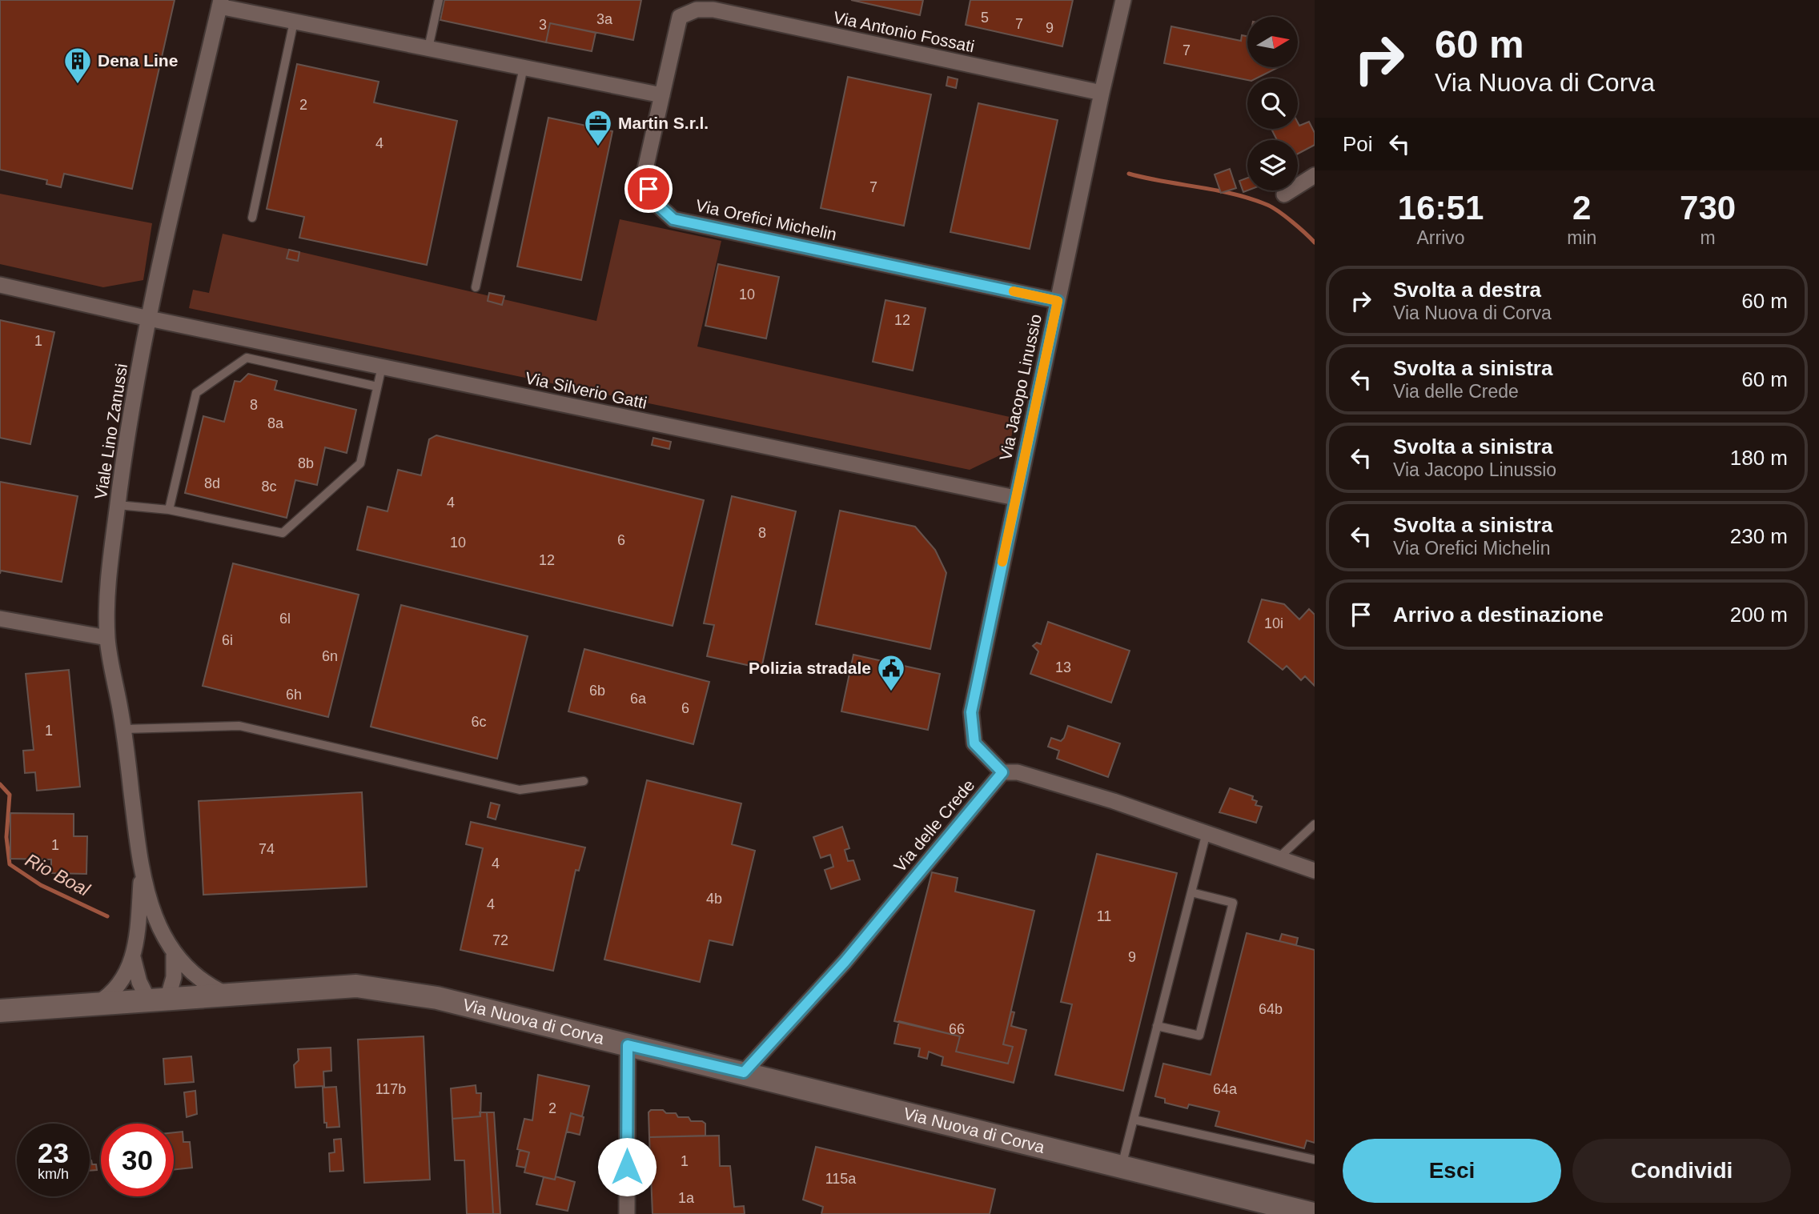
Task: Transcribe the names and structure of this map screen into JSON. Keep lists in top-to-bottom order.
{
  "streets": {
    "main road": ["Via Nuova di Corva"],
    "street": [
      "Via Antonio Fossati",
      "Via Orefici Michelin",
      "Via Jacopo Linussio",
      "Via Silverio Gatti",
      "Viale Lino Zanussi",
      "Via delle Crede"
    ]
  },
  "crossings": [
    ["Via Antonio Fossati", "Via Orefici Michelin"],
    ["Via Antonio Fossati", "Via Jacopo Linussio"],
    ["Via Orefici Michelin", "Via Jacopo Linussio"],
    ["Via Jacopo Linussio", "Via Silverio Gatti"],
    ["Via Jacopo Linussio", "Via delle Crede"],
    ["Via Silverio Gatti", "Viale Lino Zanussi"],
    ["Viale Lino Zanussi", "Via Nuova di Corva"],
    ["Via delle Crede", "Via Nuova di Corva"]
  ],
  "water": ["Rio Boal"],
  "places": {
    "building": ["Dena Line"],
    "office": ["Martin S.r.l."],
    "public building": ["Polizia stradale"]
  },
  "house_numbers": [
    "5",
    "3a",
    "7",
    "3",
    "9",
    "7",
    "2",
    "4",
    "7",
    "10",
    "12",
    "1",
    "8",
    "8a",
    "8b",
    "8d",
    "8c",
    "4",
    "8",
    "6",
    "10",
    "12",
    "6l",
    "10i",
    "6i",
    "6n",
    "13",
    "6b",
    "6h",
    "6a",
    "6",
    "6c",
    "1",
    "1",
    "74",
    "4",
    "4b",
    "4",
    "11",
    "72",
    "9",
    "64b",
    "66",
    "117b",
    "64a",
    "2",
    "1",
    "115a",
    "1a"
  ],
  "north": "right",
  "page": {
    "turn": ["60 m", "Via Nuova di Corva"],
    "then": "Poi",
    "eta": [
      "16:51",
      "Arrivo",
      "2",
      "min",
      "730",
      "m"
    ],
    "list": [
      {
        "name": "Svolta a destra",
        "note": "Via Nuova di Corva",
        "value": "60 m"
      },
      {
        "name": "Svolta a sinistra",
        "note": "Via delle Crede",
        "value": "60 m"
      },
      {
        "name": "Svolta a sinistra",
        "note": "Via Jacopo Linussio",
        "value": "180 m"
      },
      {
        "name": "Svolta a sinistra",
        "note": "Via Orefici Michelin",
        "value": "230 m"
      },
      {
        "name": "Arrivo a destinazione",
        "value": "200 m"
      }
    ],
    "speed": "23 km/h",
    "limit": "30",
    "buttons": ["Esci", "Condividi"]
  }
}
